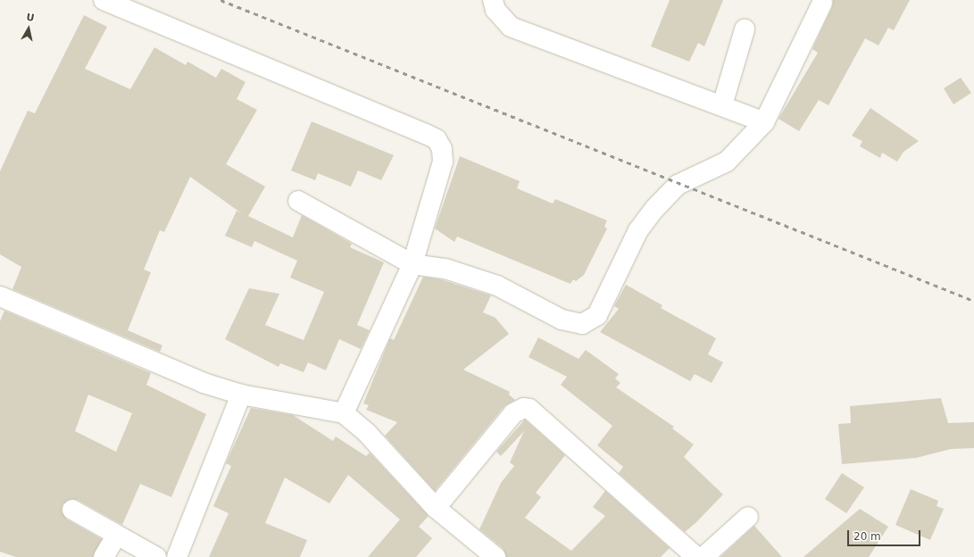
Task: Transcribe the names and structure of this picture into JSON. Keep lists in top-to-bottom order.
{
  "scale_bar": "20 m",
  "north": "top"
}
